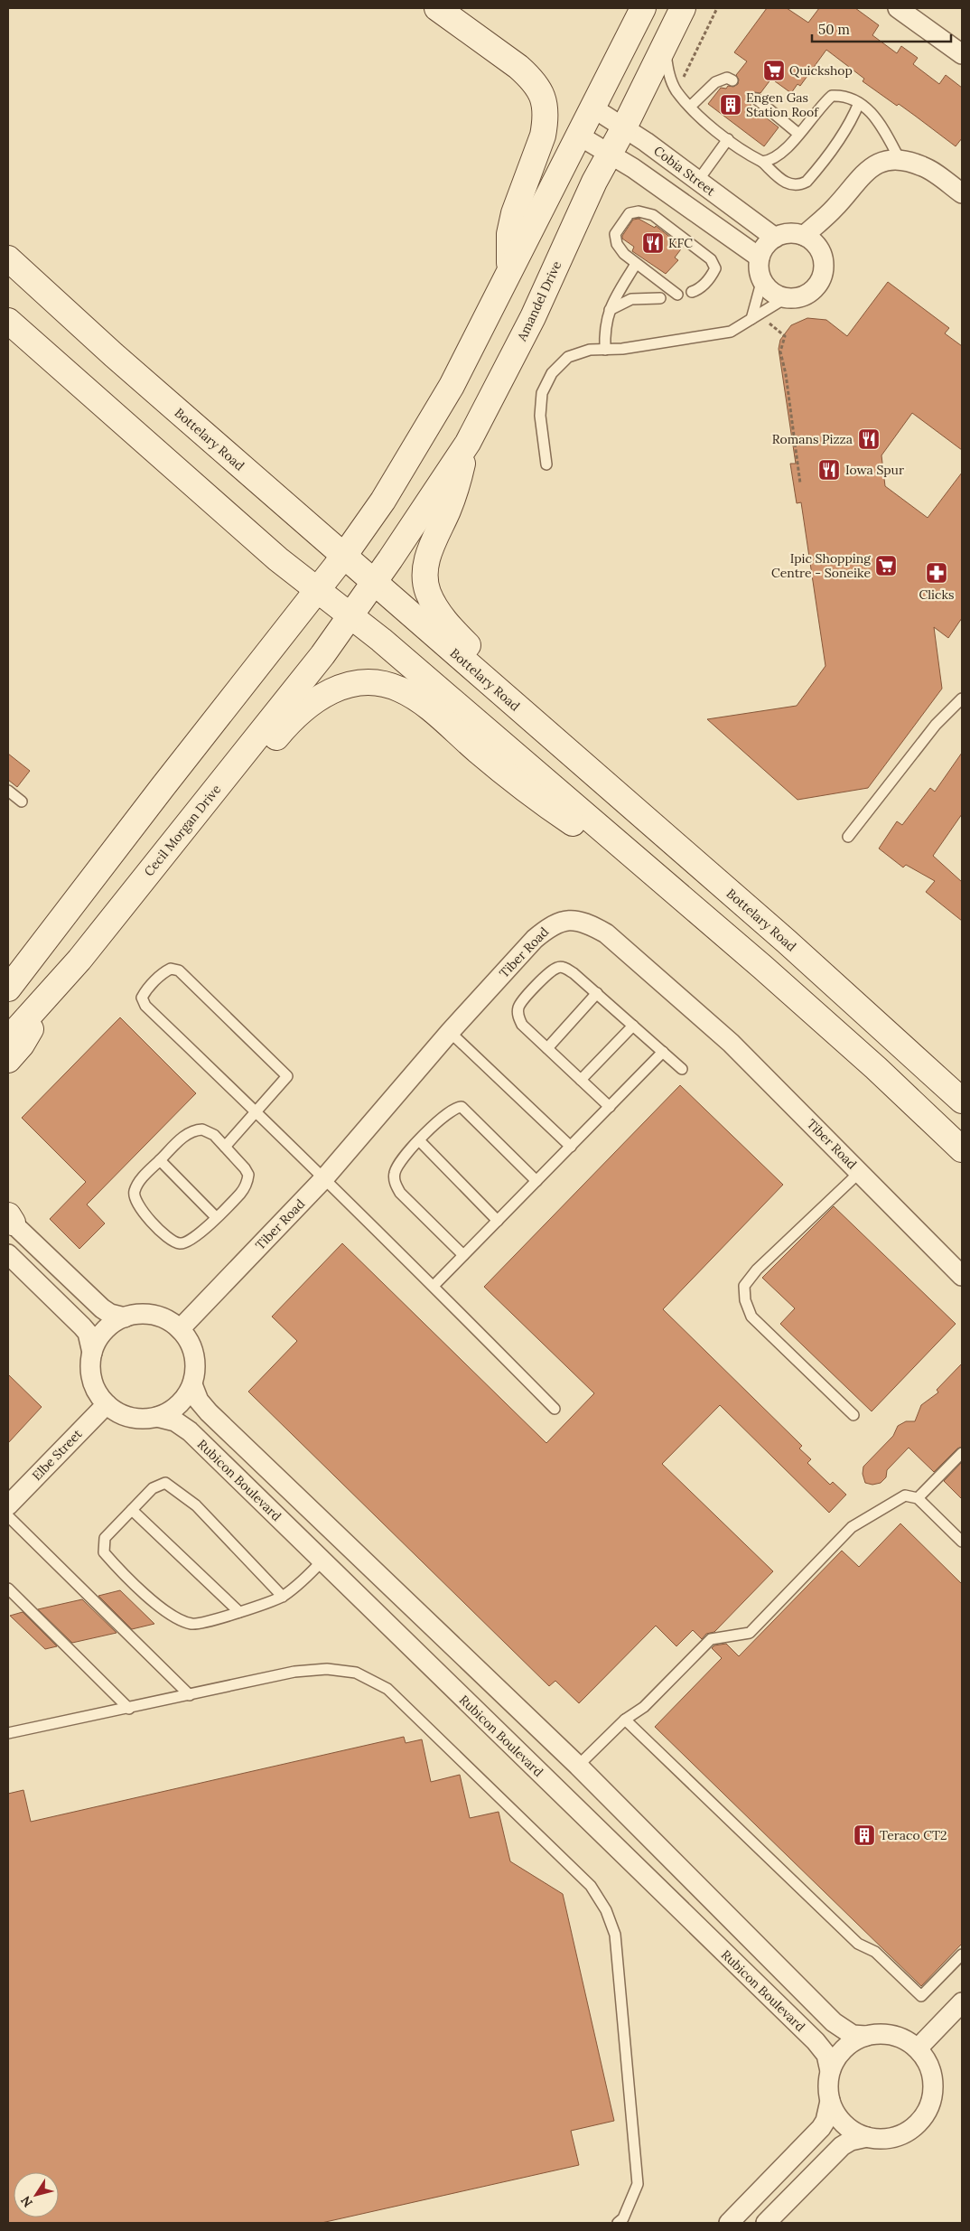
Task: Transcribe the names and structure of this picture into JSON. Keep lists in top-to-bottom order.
{
  "streets": {
    "main road": ["Amandel Drive", "Bottelary Road", "Cecil Morgan Drive"],
    "street": [
      "Cobia Street",
      "Tiber Road",
      "Elbe Street",
      "Rubicon Boulevard"
    ]
  },
  "crossings": [
    ["Cobia Street", "Amandel Drive"],
    ["Amandel Drive", "Bottelary Road"],
    ["Amandel Drive", "Cecil Morgan Drive"],
    ["Bottelary Road", "Cecil Morgan Drive"],
    ["Tiber Road", "Elbe Street"],
    ["Tiber Road", "Rubicon Boulevard"],
    ["Elbe Street", "Rubicon Boulevard"]
  ],
  "places": {
    "supermarket": ["Quickshop", "Ipic Shopping Centre - Soneike"],
    "building": ["Engen Gas Station Roof", "Teraco CT2"],
    "restaurant": ["KFC", "Romans Pizza", "Iowa Spur"],
    "pharmacy": ["Clicks"]
  },
  "scale_bar": "50 m",
  "north": "bottom left"
}
